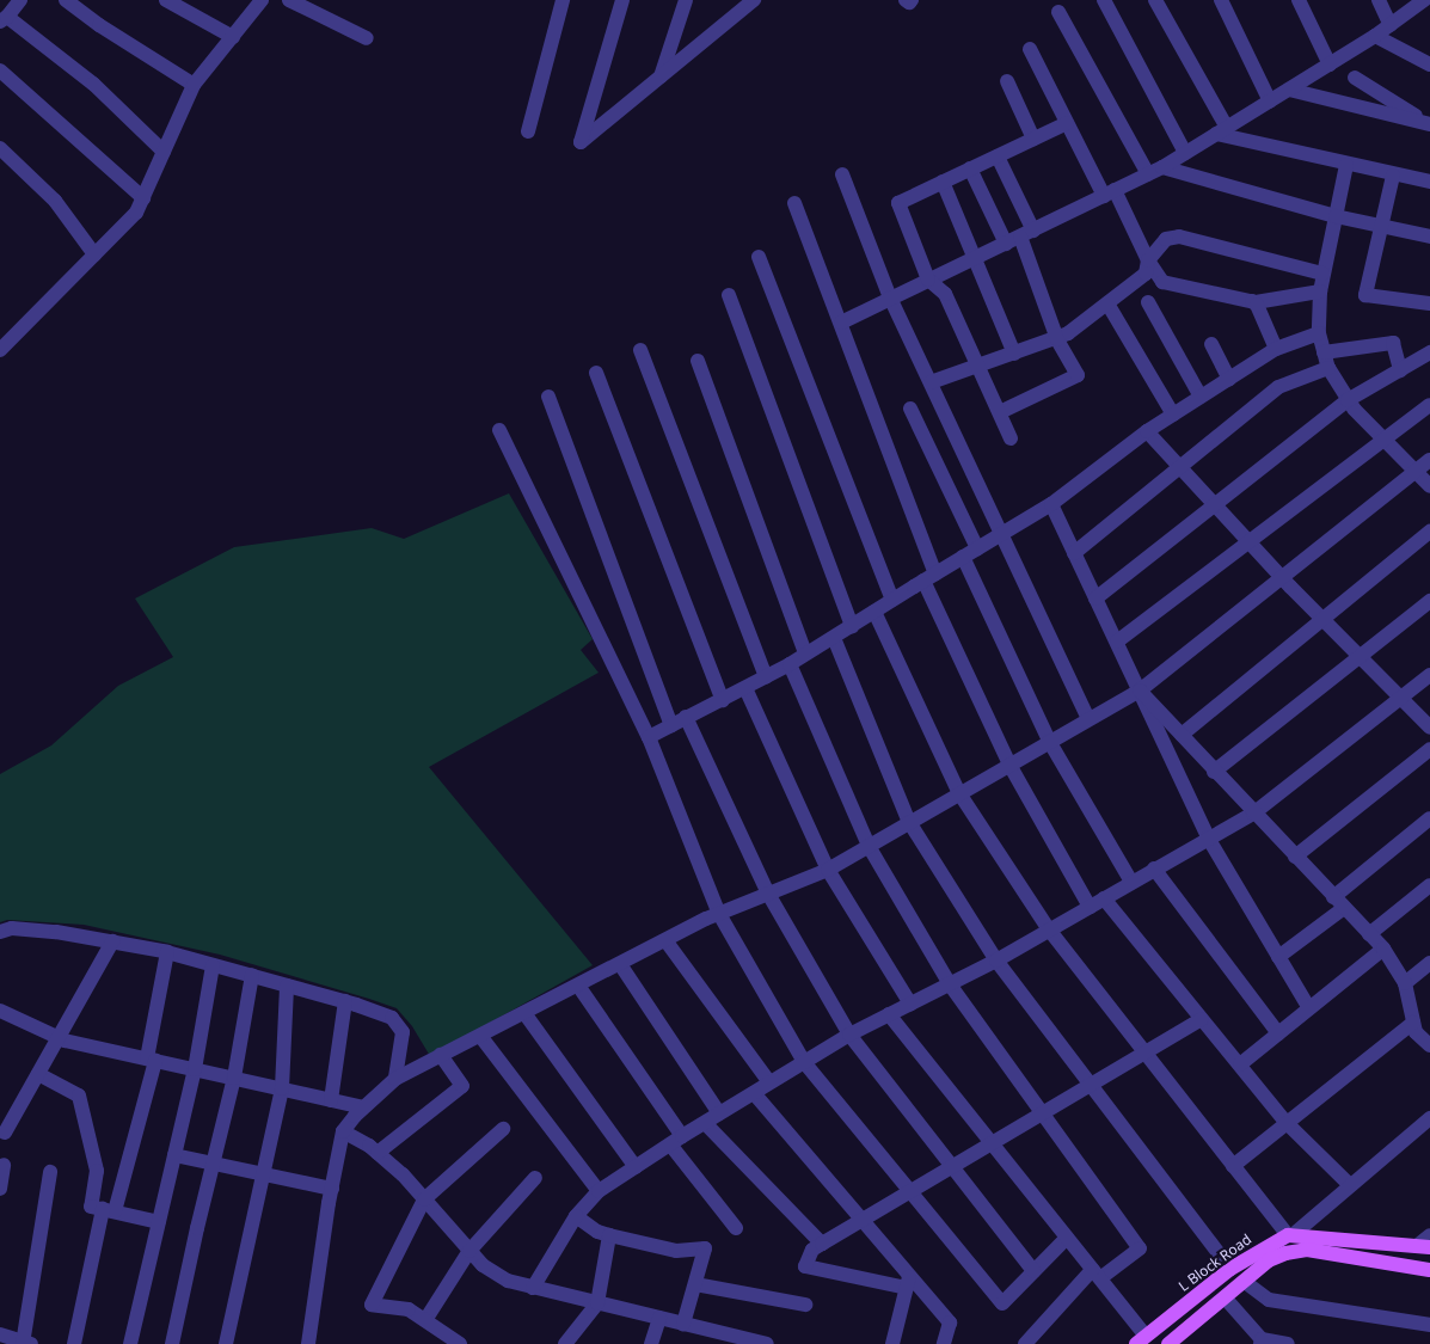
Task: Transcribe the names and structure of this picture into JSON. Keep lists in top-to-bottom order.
{
  "streets": {
    "main road": ["L Block Road"]
  }
}
